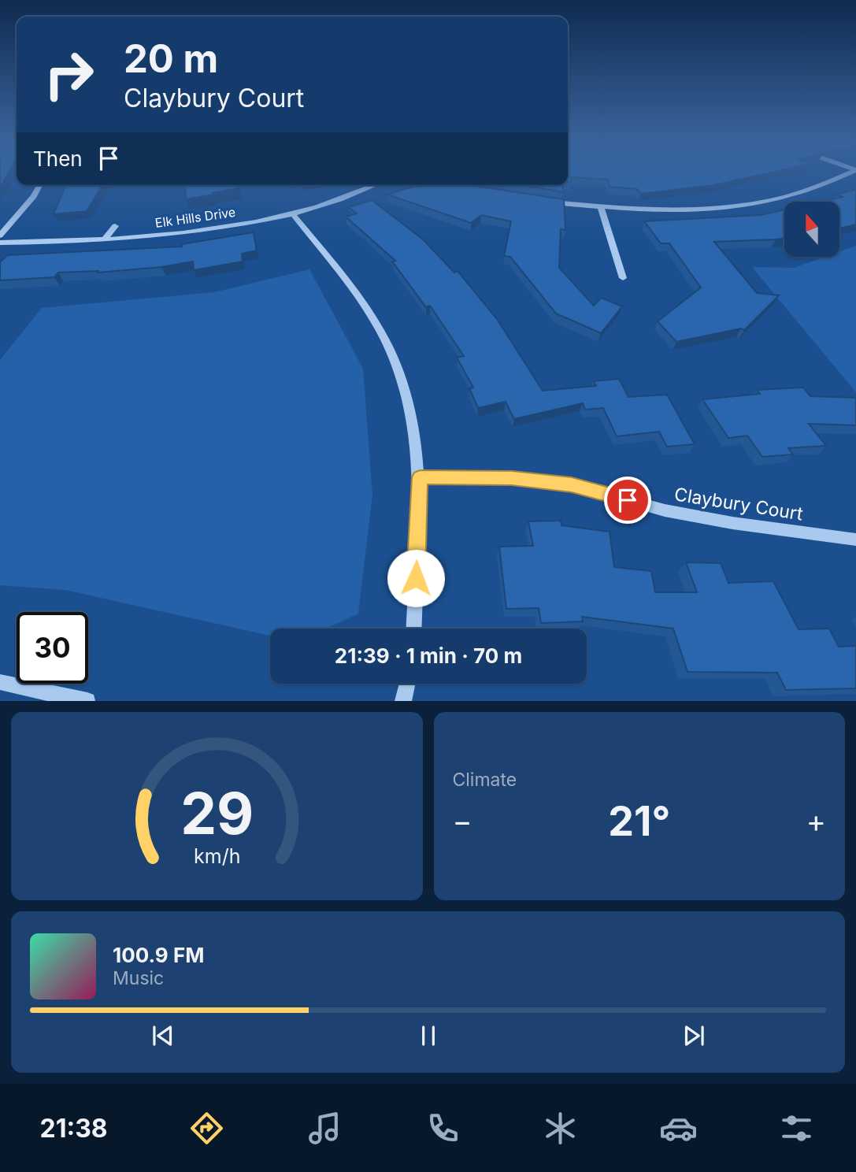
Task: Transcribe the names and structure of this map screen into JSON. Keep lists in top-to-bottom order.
{
  "streets": {
    "street": ["Elk Hills Drive", "Claybury Court"]
  },
  "north": "top",
  "page": {
    "turn": ["20 m", "Claybury Court"],
    "then": "Then",
    "limit": "30",
    "trip": "21:39 · 1 min · 70 m",
    "tile": "Climate",
    "heat": ["−", "21°", "+"],
    "song": ["100.9 FM", "Music"],
    "tabs": "21:38",
    "gauge": ["29", "km/h"]
  }
}
